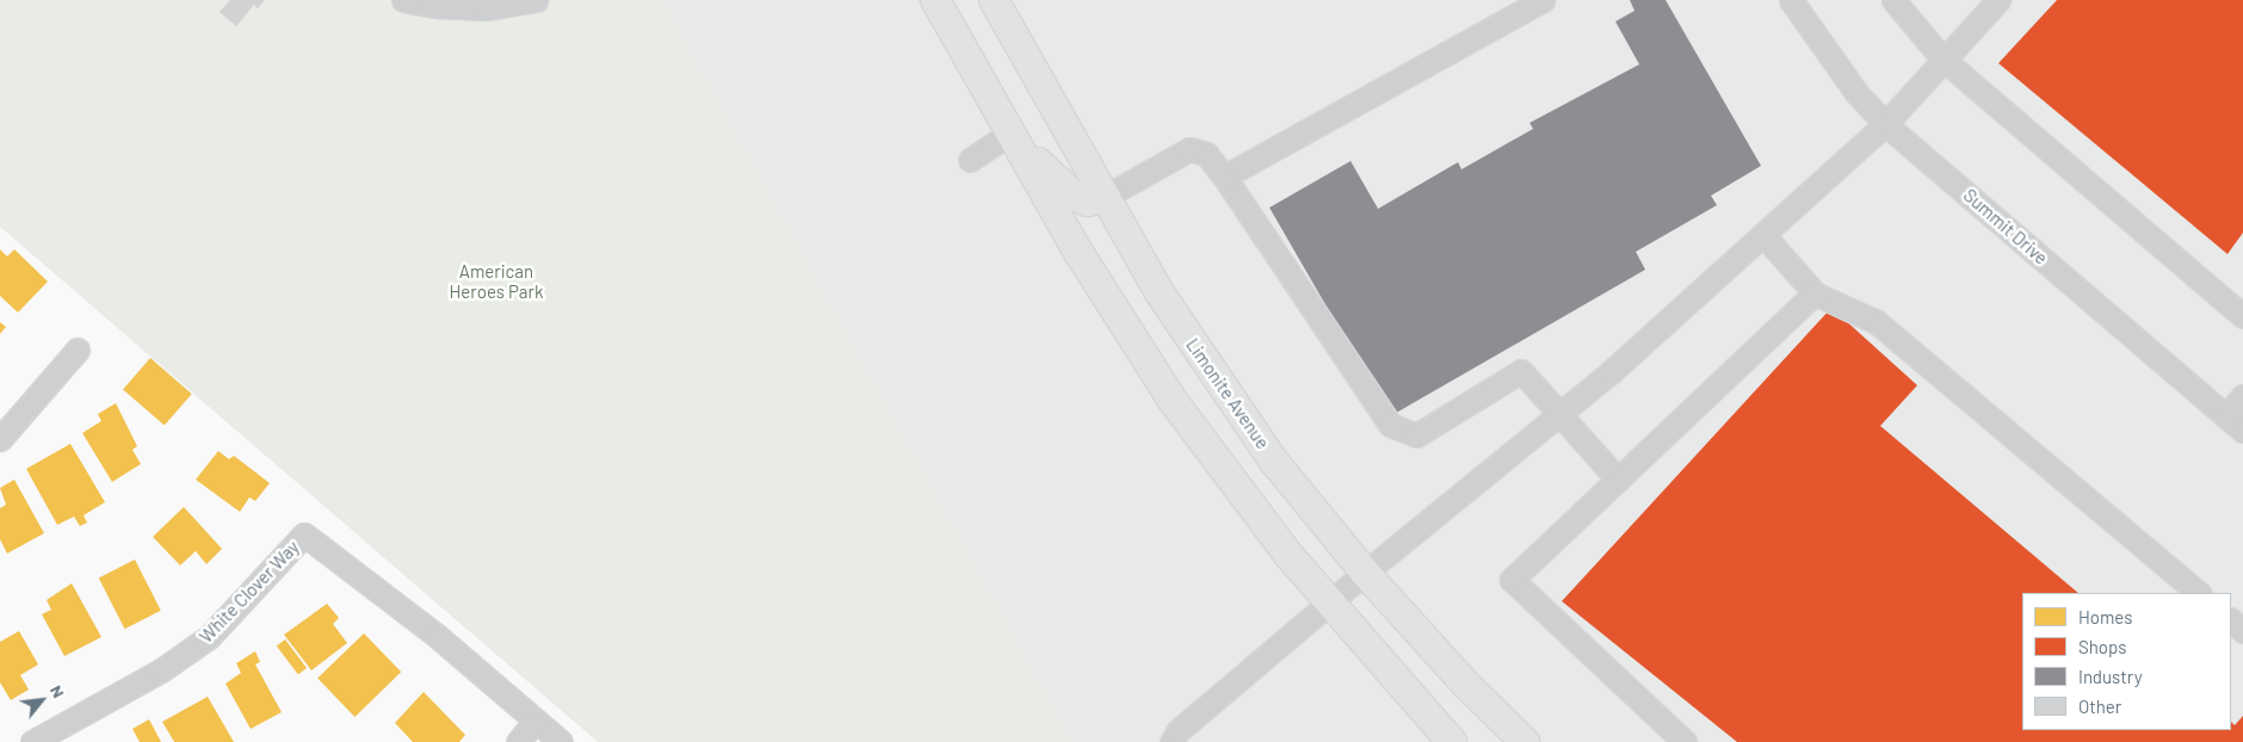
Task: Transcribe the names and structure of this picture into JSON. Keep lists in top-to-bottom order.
{
  "streets": {
    "main road": ["Limonite Avenue"],
    "street": ["Summit Drive", "White Clover Way"]
  },
  "parks": ["American Heroes Park"],
  "legend": [
    "Homes",
    "Shops",
    "Industry",
    "Other"
  ],
  "north": "top right"
}
